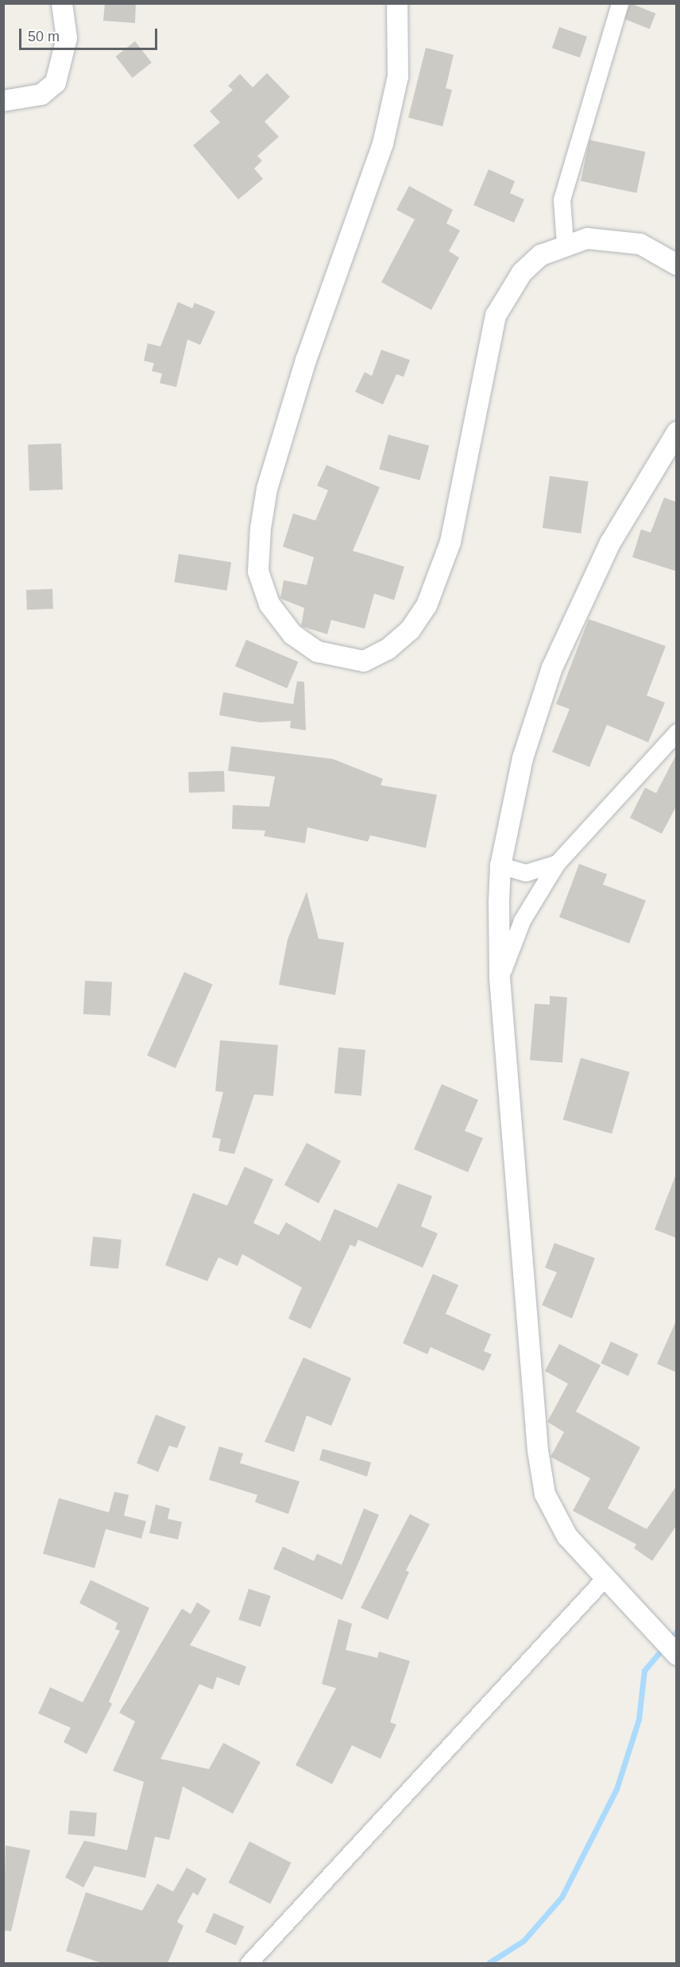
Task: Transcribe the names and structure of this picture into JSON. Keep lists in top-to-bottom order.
{
  "scale_bar": "50 m"
}
